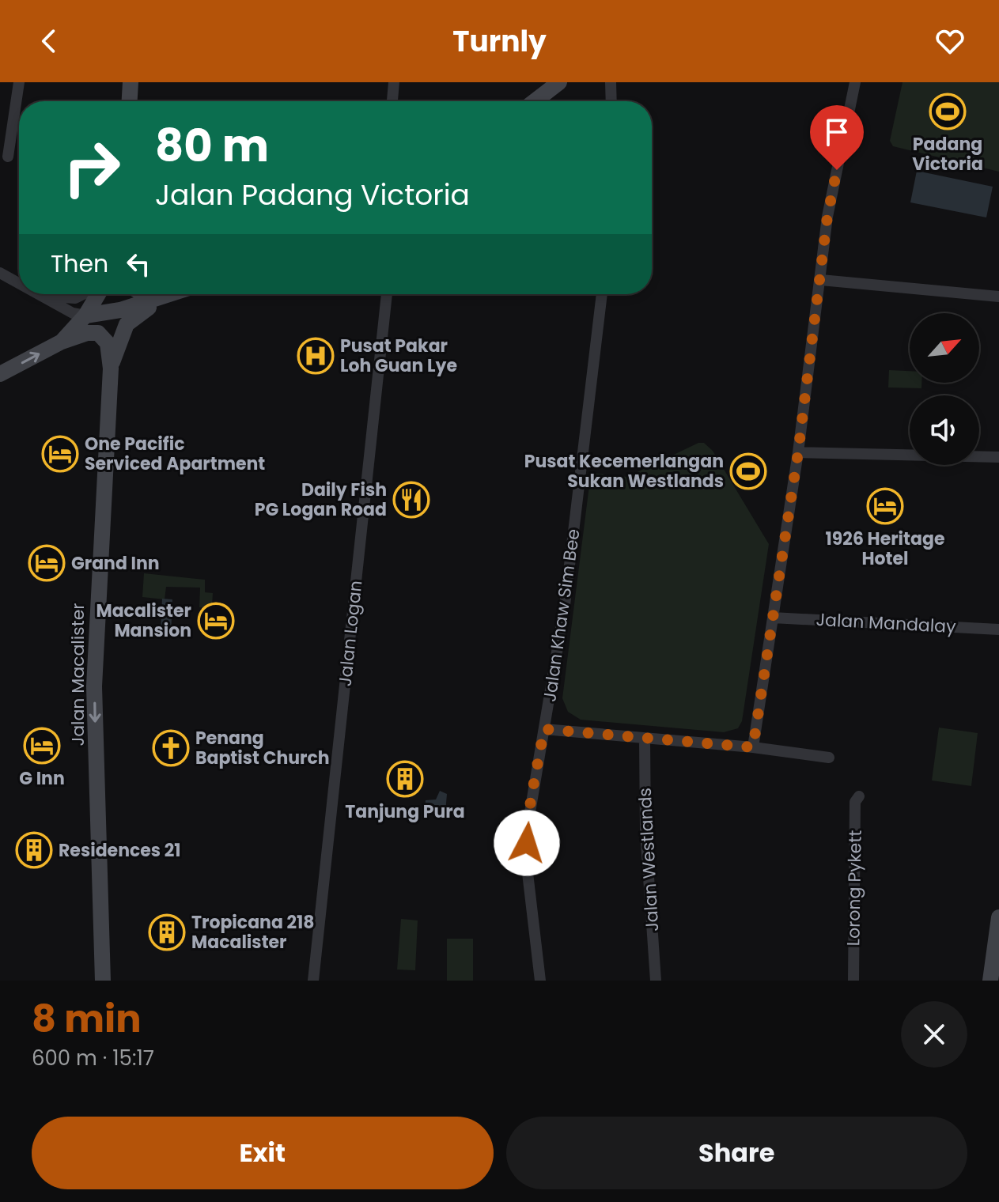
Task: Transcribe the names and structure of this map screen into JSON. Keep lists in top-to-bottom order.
{
  "streets": {
    "main road": ["Jalan Macalister"],
    "street": [
      "Jalan Khaw Sim Bee",
      "Jalan Mandalay",
      "Jalan Logan",
      "Jalan Westlands",
      "Lorong Pykett"
    ]
  },
  "one_way": ["Jalan Macalister"],
  "places": {
    "sports": ["Padang Victoria", "Pusat Kecemerlangan Sukan Westlands"],
    "hospital": ["Pusat Pakar Loh Guan Lye"],
    "hotel": [
      "One Pacific Serviced Apartment",
      "1926 Heritage Hotel",
      "Grand Inn",
      "Macalister Mansion",
      "G Inn"
    ],
    "restaurant": ["Daily Fish PG Logan Road"],
    "church": ["Penang Baptist Church"],
    "building": ["Tanjung Pura", "Residences 21", "Tropicana 218 Macalister"]
  },
  "north": "top right",
  "page": {
    "header": "Turnly",
    "turn": ["80 m", "Jalan Padang Victoria"],
    "then": "Then",
    "heading": ["8 min", "600 m · 15:17"],
    "buttons": ["Exit", "Share"]
  }
}
